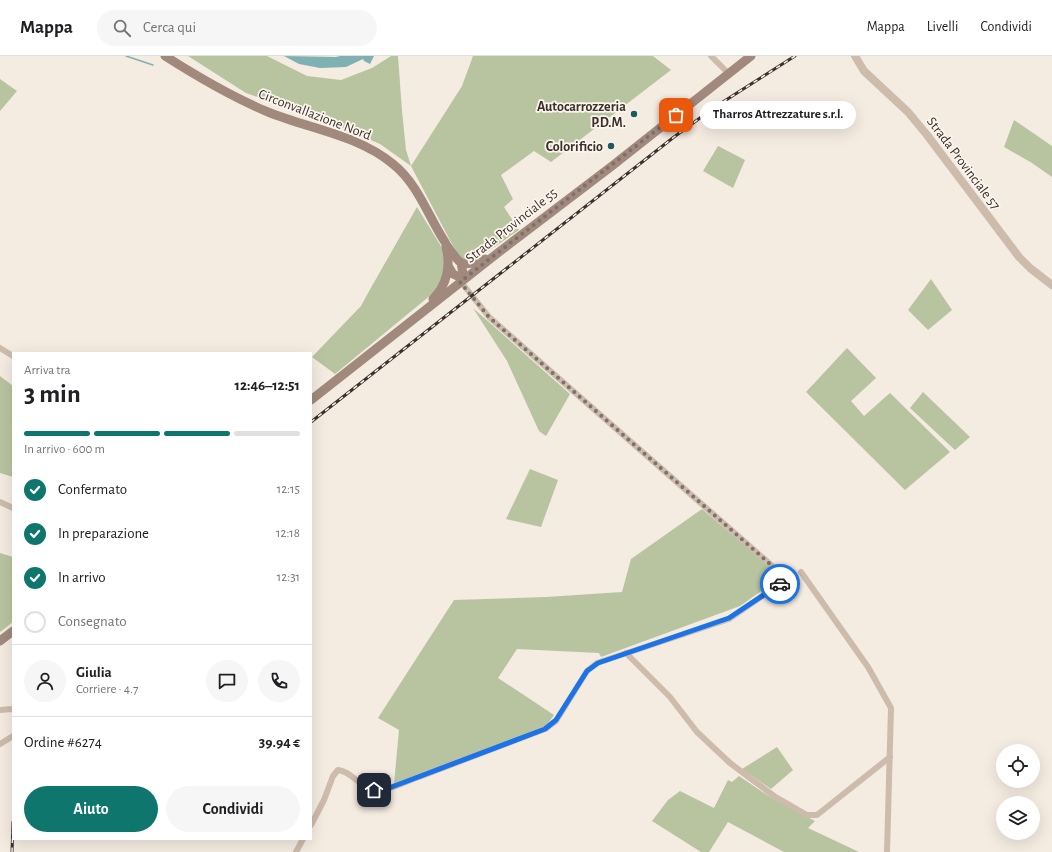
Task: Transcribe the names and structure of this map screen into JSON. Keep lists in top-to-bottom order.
{
  "streets": {
    "main road": ["Circonvallazione Nord", "Strada Provinciale 55"],
    "street": ["Strada Provinciale 57"]
  },
  "crossings": [
    ["Circonvallazione Nord", "Strada Provinciale 55"]
  ],
  "places": ["Autocarrozzeria P.D.M.", "Tharros Attrezzature s.r.l.", "Colorificio"],
  "page": {
    "header": "Mappa",
    "search": "Cerca qui",
    "nav": ["Mappa", "Livelli", "Condividi"],
    "bubble": "Tharros Attrezzature s.r.l.",
    "heading": ["3 min", "Arriva tra", "12:46–12:51"],
    "panel": [
      "Giulia",
      "Corriere · 4.7",
      "Ordine #6274",
      "39.94 €"
    ],
    "bar": "In arrivo · 600 m",
    "list": [
      ["Confermato", "12:15"],
      ["In preparazione", "12:18"],
      ["In arrivo", "12:31"],
      "Consegnato"
    ],
    "buttons": ["Aiuto", "Condividi"]
  }
}
